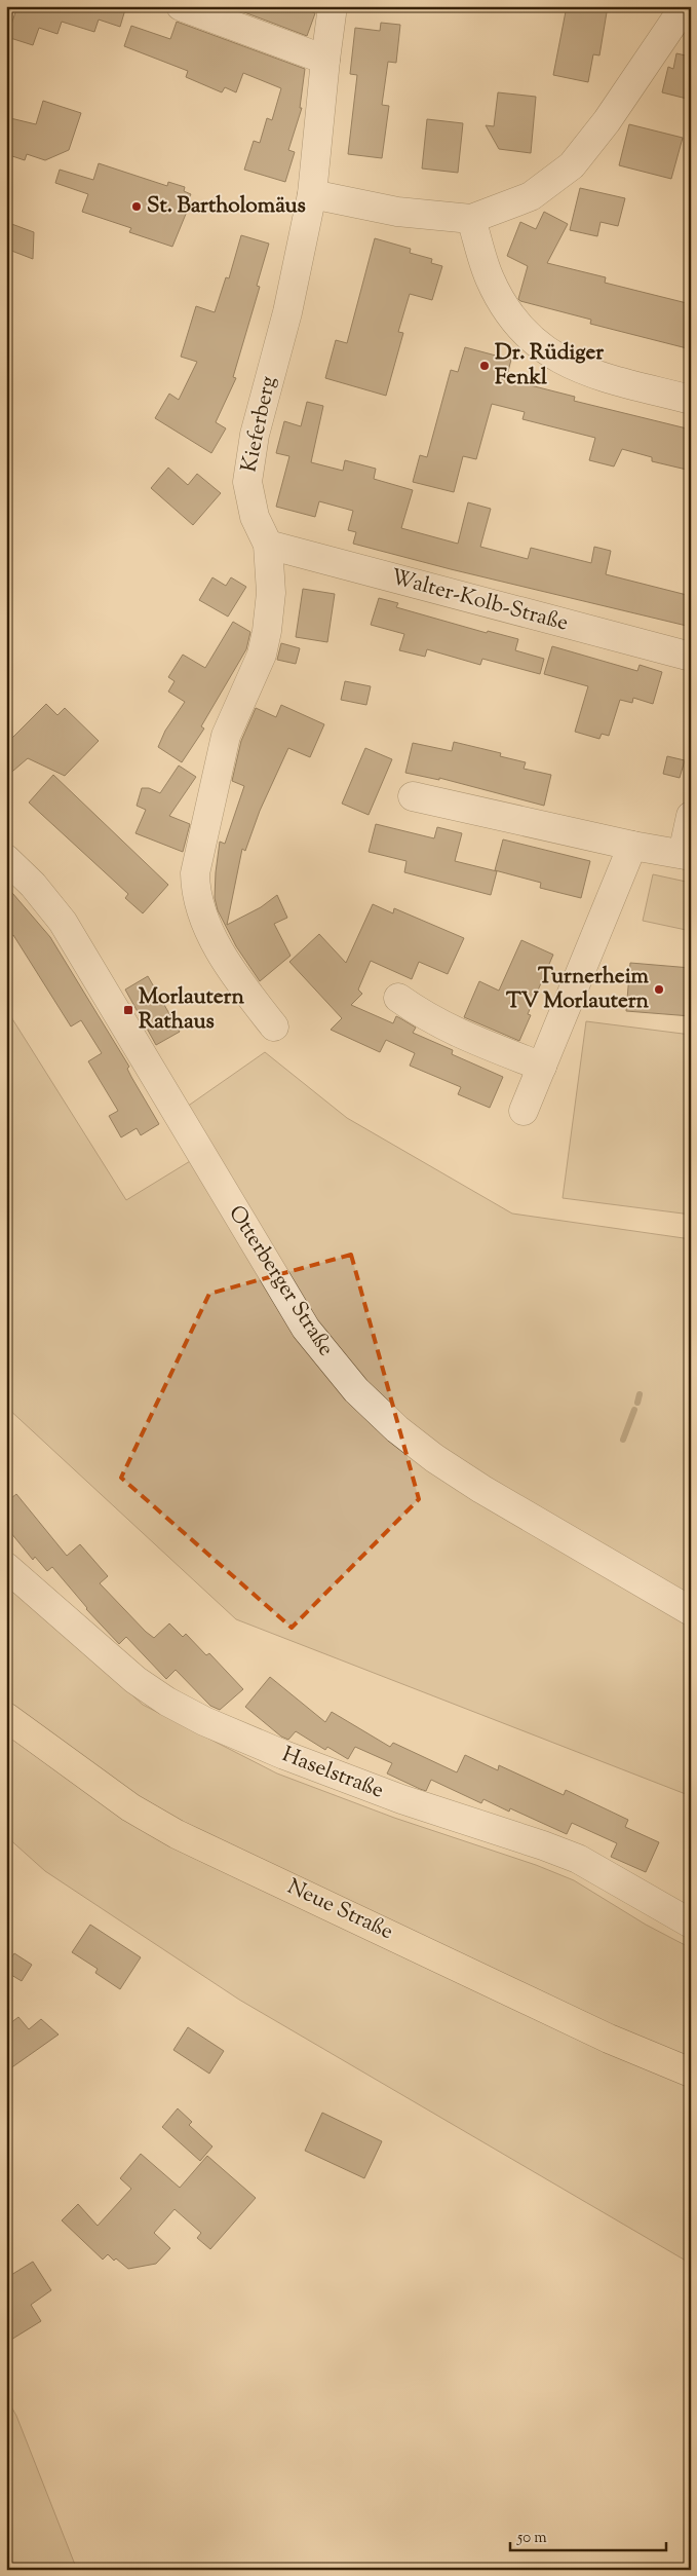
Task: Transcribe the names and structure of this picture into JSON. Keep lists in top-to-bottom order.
{
  "streets": {
    "main road": ["Neue Straße"],
    "street": [
      "Kieferberg",
      "Walter-Kolb-Straße",
      "Otterberger Straße",
      "Haselstraße"
    ]
  },
  "crossings": [
    ["Kieferberg", "Walter-Kolb-Straße"]
  ],
  "places": {
    "other": ["St. Bartholomäus", "Dr. Rüdiger Fenkl", "Turnerheim TV Morlautern"],
    "transit": ["Morlautern Rathaus"]
  },
  "scale_bar": "50 m"
}
